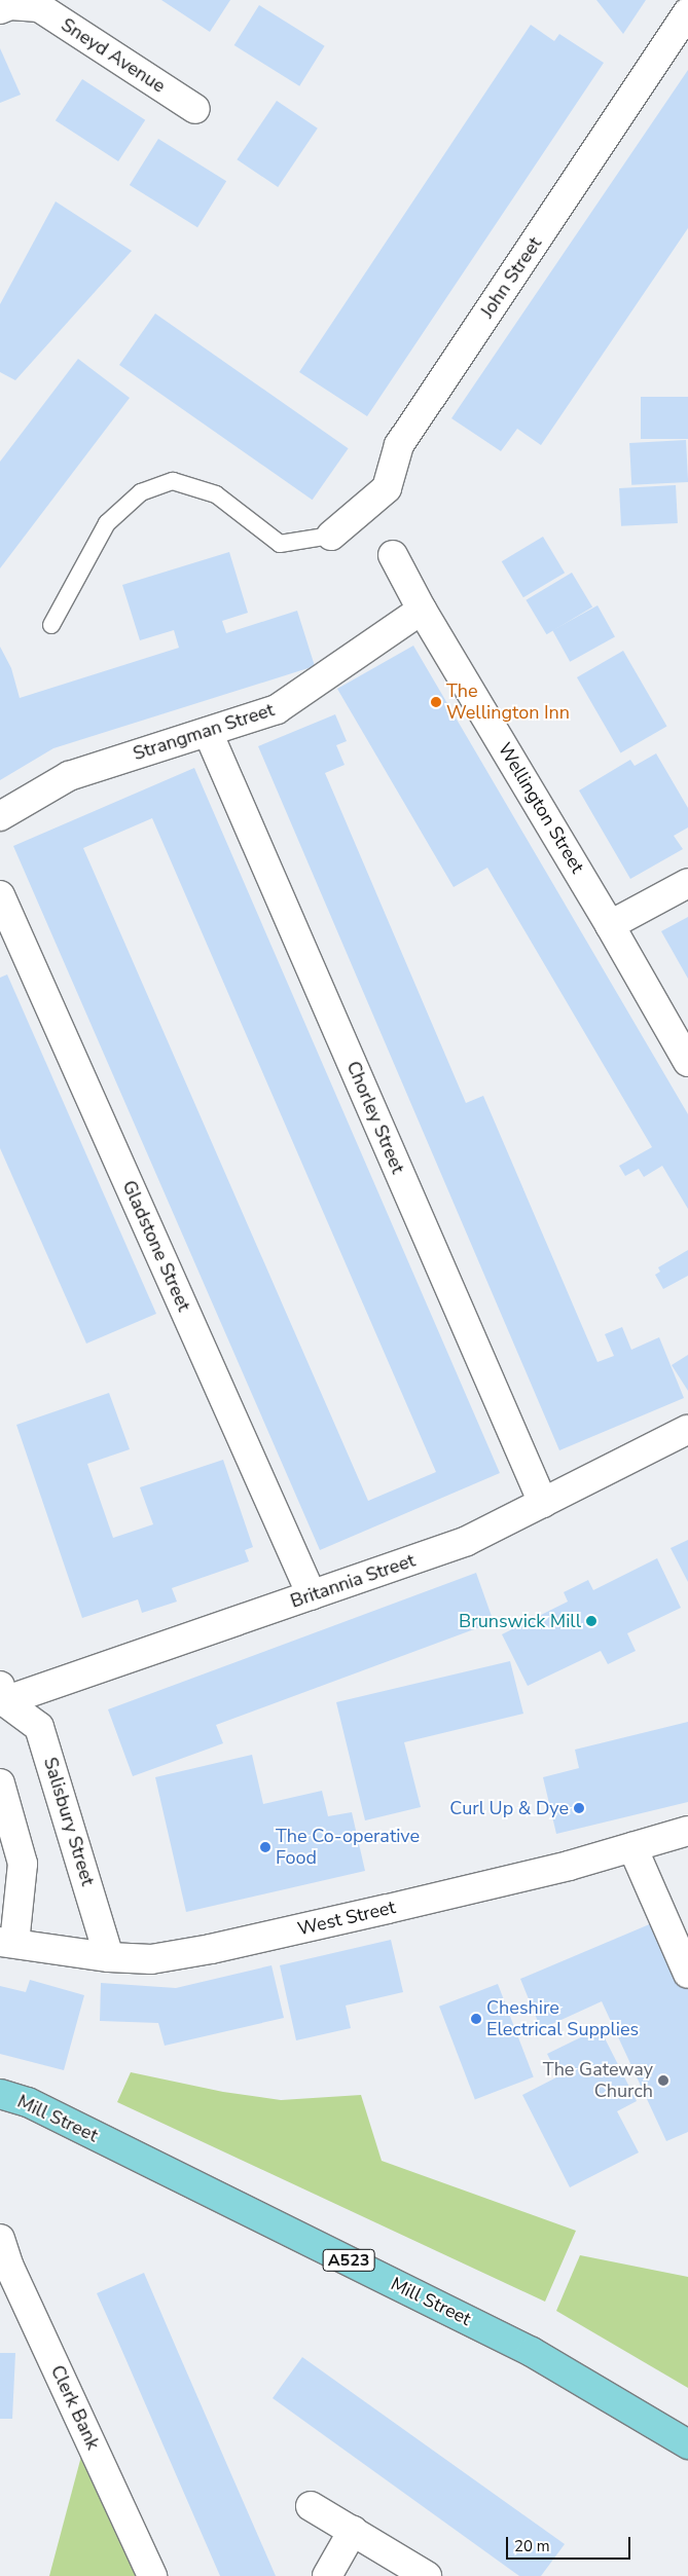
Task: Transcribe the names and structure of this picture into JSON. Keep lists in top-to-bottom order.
{
  "streets": {
    "highway": ["Mill Street", "A523"],
    "street": [
      "Sneyd Avenue",
      "John Street",
      "Strangman Street",
      "Wellington Street",
      "Chorley Street",
      "Gladstone Street",
      "Britannia Street",
      "Salisbury Street",
      "West Street",
      "Clerk Bank"
    ]
  },
  "crossings": [
    ["Strangman Street", "Wellington Street"],
    ["Strangman Street", "Chorley Street"],
    ["Chorley Street", "Britannia Street"],
    ["Gladstone Street", "Britannia Street"],
    ["Britannia Street", "Salisbury Street"],
    ["Salisbury Street", "West Street"]
  ],
  "places": [
    "The Wellington Inn",
    "Brunswick Mill",
    "Curl Up & Dye",
    "The Co-operative Food",
    "Cheshire Electrical Supplies",
    "The Gateway Church"
  ],
  "scale_bar": "20 m"
}
